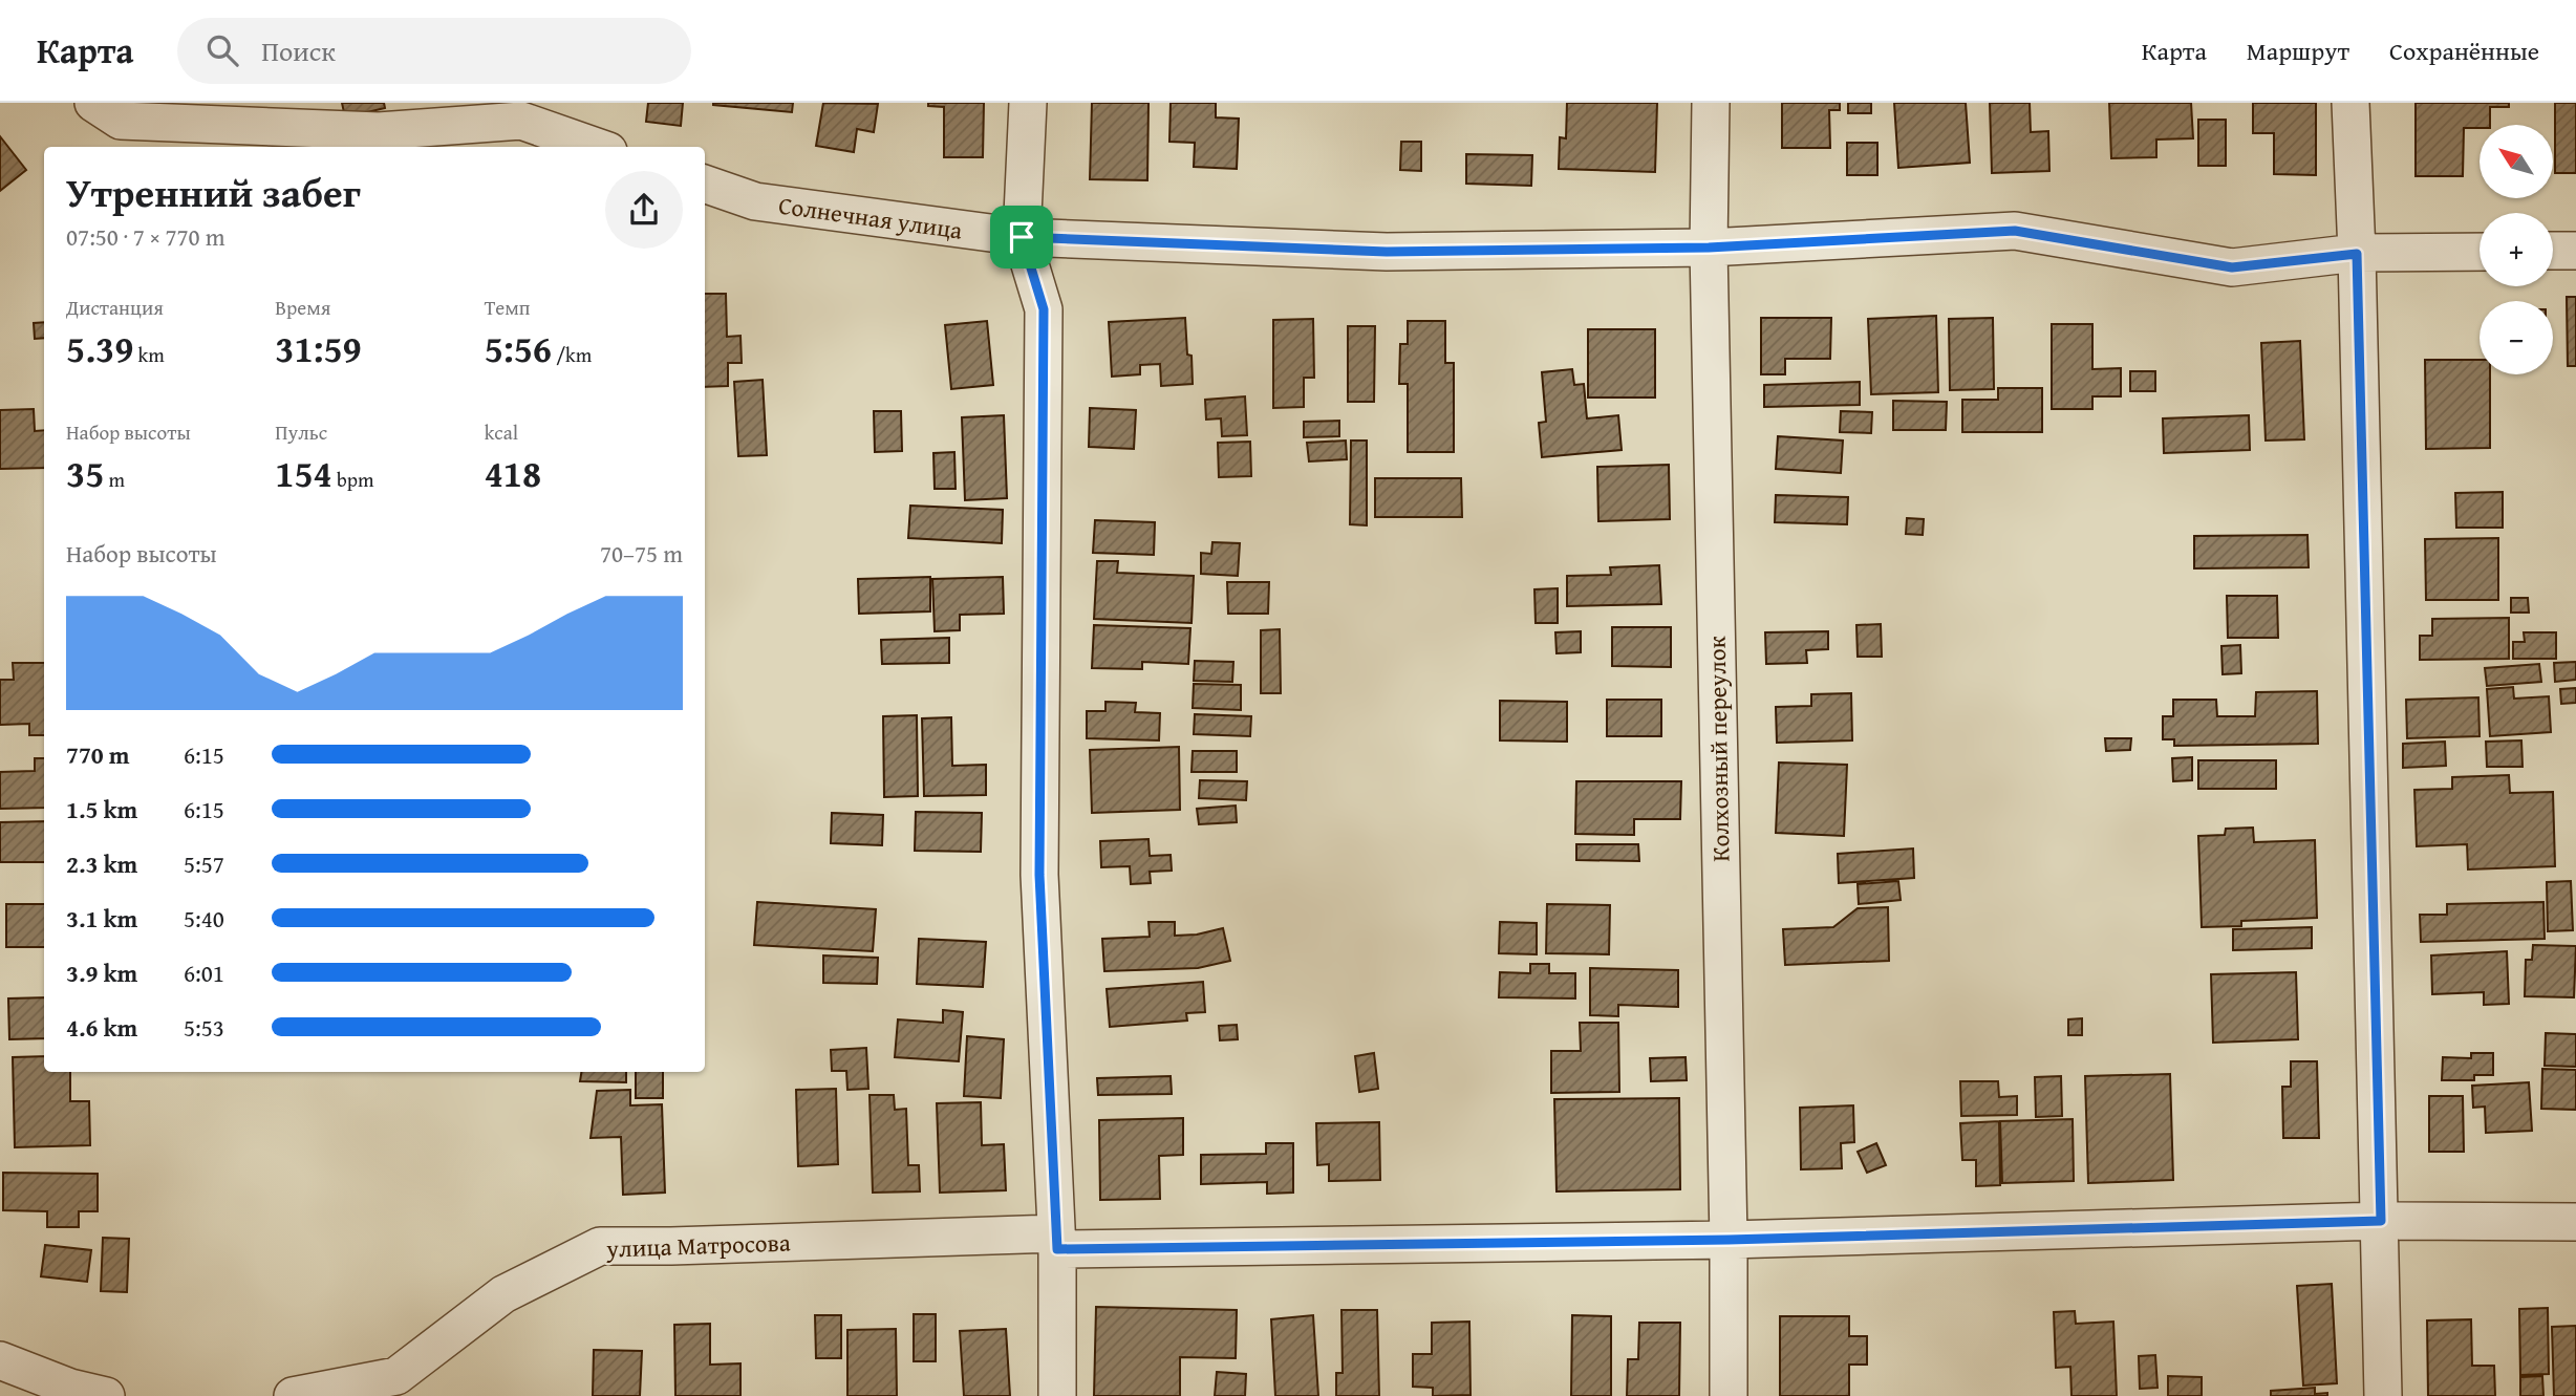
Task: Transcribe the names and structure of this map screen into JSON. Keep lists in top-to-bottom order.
{
  "streets": {
    "street": ["Солнечная улица", "Колхозный переулок", "улица Матросова"]
  },
  "crossings": [
    ["Солнечная улица", "Колхозный переулок"],
    ["Колхозный переулок", "улица Матросова"]
  ],
  "north": "top left",
  "page": {
    "header": "Карта",
    "search": "Поиск",
    "nav": ["Карта", "Маршрут", "Сохранённые"],
    "map_buttons": ["+", "−"],
    "heading": ["Утренний забег", "07:50 · 7 × 770 m"],
    "stats": [
      ["Дистанция", "5.39 km"],
      ["Время", "31:59"],
      ["Темп", "5:56 /km"],
      ["Набор высоты", "35 m"],
      ["Пульс", "154 bpm"],
      ["kcal", "418"]
    ],
    "chart": ["Набор высоты", "70–75 m"],
    "list": [
      {
        "name": "770 m",
        "note": "6:15"
      },
      {
        "name": "1.5 km",
        "note": "6:15"
      },
      {
        "name": "2.3 km",
        "note": "5:57"
      },
      {
        "name": "3.1 km",
        "note": "5:40"
      },
      {
        "name": "3.9 km",
        "note": "6:01"
      },
      {
        "name": "4.6 km",
        "note": "5:53"
      }
    ]
  }
}
